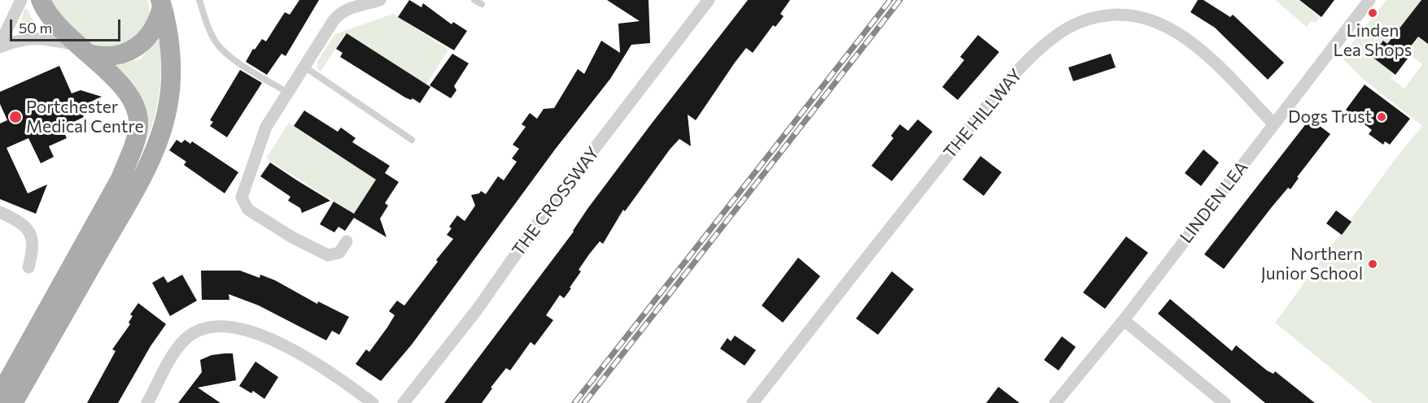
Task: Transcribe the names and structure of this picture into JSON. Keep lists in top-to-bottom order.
{
  "streets": {
    "street": ["THE HILLWAY", "THE CROSSWAY", "LINDEN LEA"]
  },
  "crossings": [
    ["THE HILLWAY", "LINDEN LEA"]
  ],
  "places": [
    "Linden Lea Shops",
    "Portchester Medical Centre",
    "Dogs Trust",
    "Northern Junior School"
  ],
  "scale_bar": "50 m"
}
